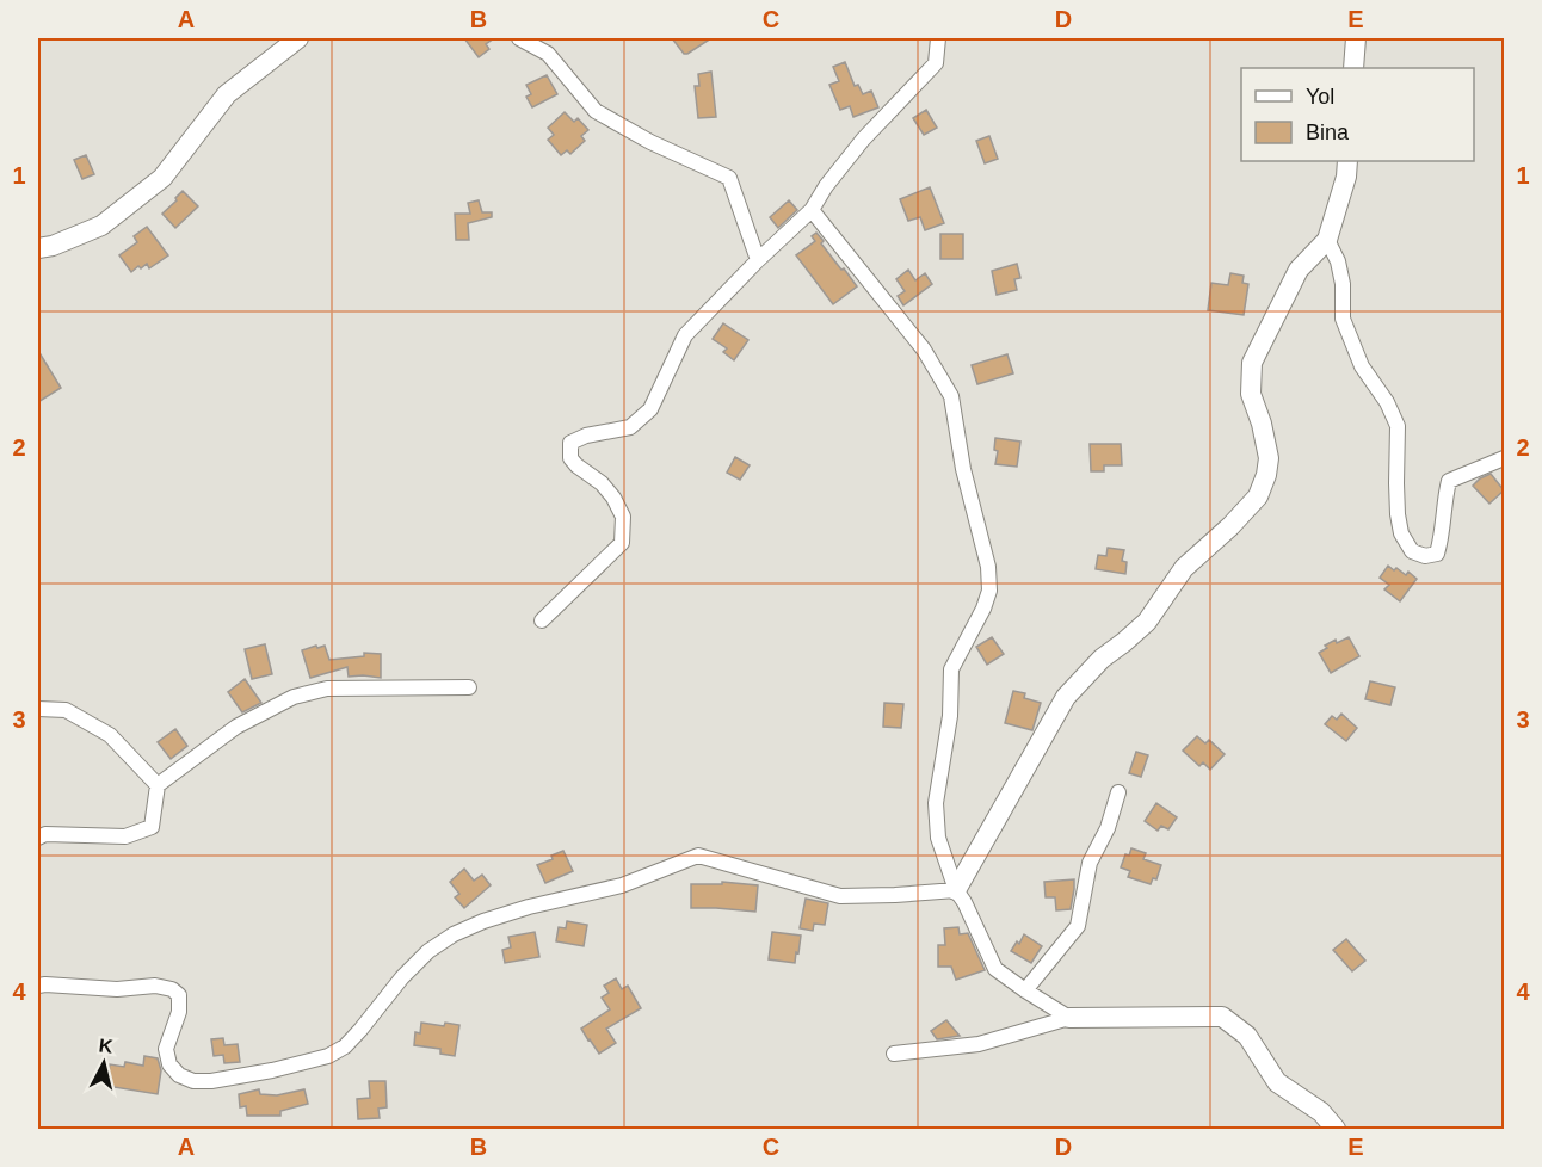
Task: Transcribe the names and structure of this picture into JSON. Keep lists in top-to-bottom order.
{
  "legend": ["Yol", "Bina"],
  "north": "top",
  "grid": {
    "columns": [
      "A",
      "B",
      "C",
      "D",
      "E"
    ],
    "rows": [
      "1",
      "2",
      "3",
      "4"
    ]
  }
}
